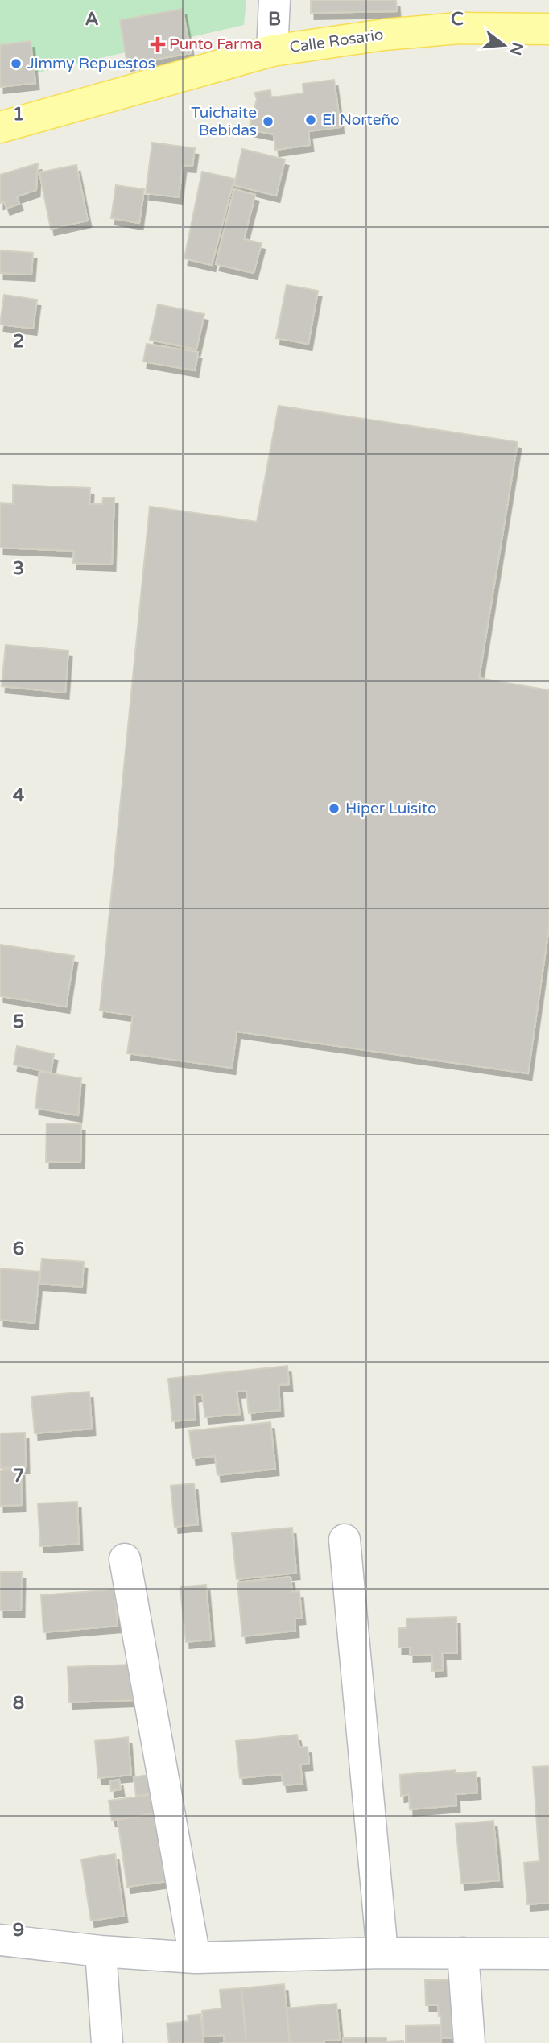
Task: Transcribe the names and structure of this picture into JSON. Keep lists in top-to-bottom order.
{
  "streets": {
    "main road": ["Calle Rosario"]
  },
  "places": {
    "health": ["Punto Farma"],
    "other": [
      "Jimmy Repuestos",
      "El Norteño",
      "Tuichaite Bebidas",
      "Hiper Luisito"
    ]
  },
  "north": "right",
  "grid": {
    "columns": ["A", "B", "C"],
    "rows": [
      "1",
      "2",
      "3",
      "4",
      "5",
      "6",
      "7",
      "8",
      "9"
    ]
  }
}
